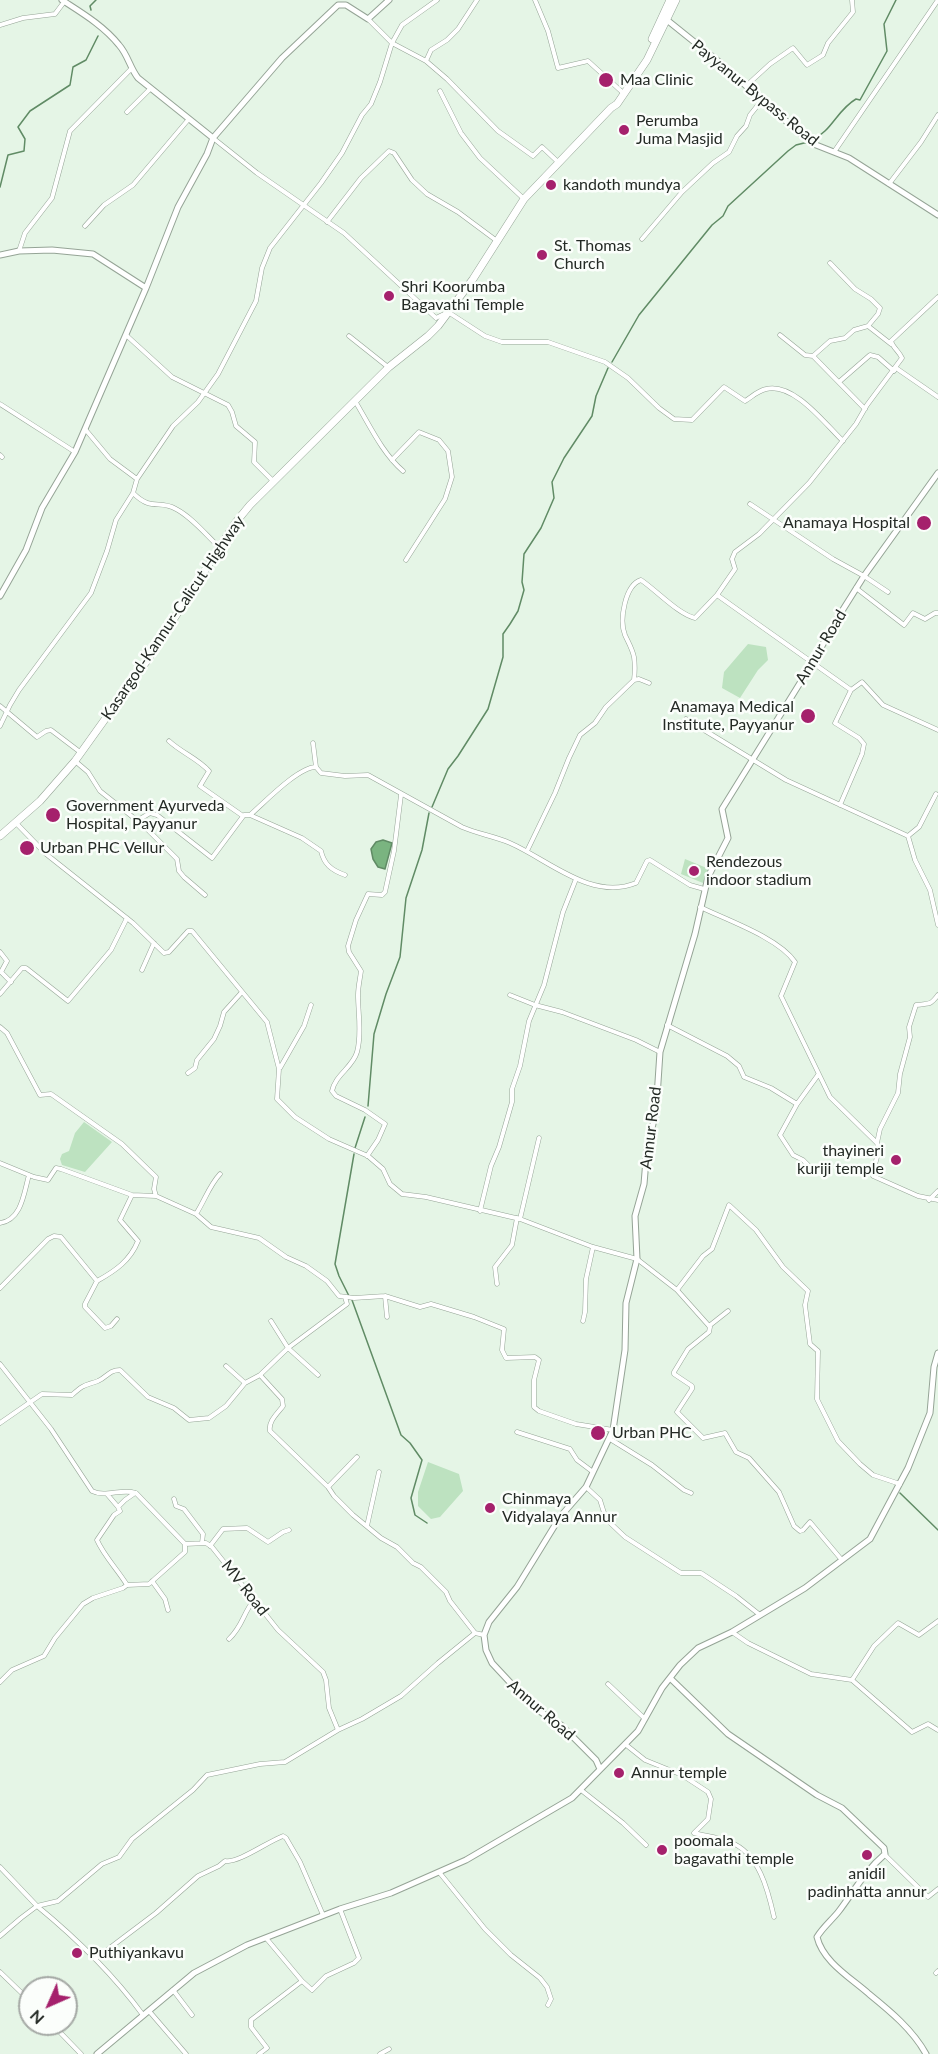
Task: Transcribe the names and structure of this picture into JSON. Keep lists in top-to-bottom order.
{
  "streets": {
    "highway": ["Kasargod-Kannur-Calicut Highway"],
    "main road": ["Payyanur Bypass Road", "Annur Road"],
    "street": ["MV Road"]
  },
  "crossings": [
    ["Payyanur Bypass Road", "Kasargod-Kannur-Calicut Highway"]
  ],
  "places": [
    "Maa Clinic",
    "Perumba Juma Masjid",
    "kandoth mundya",
    "St. Thomas Church",
    "Shri Koorumba Bagavathi Temple",
    "Anamaya Hospital",
    "Anamaya Medical Institute, Payyanur",
    "Government Ayurveda Hospital, Payyanur",
    "Urban PHC Vellur",
    "Rendezous indoor stadium",
    "thayineri kuriji temple",
    "Urban PHC",
    "Chinmaya Vidyalaya Annur",
    "Annur temple",
    "poomala bagavathi temple",
    "anidil padinhatta annur",
    "Puthiyankavu"
  ],
  "north": "bottom left"
}
